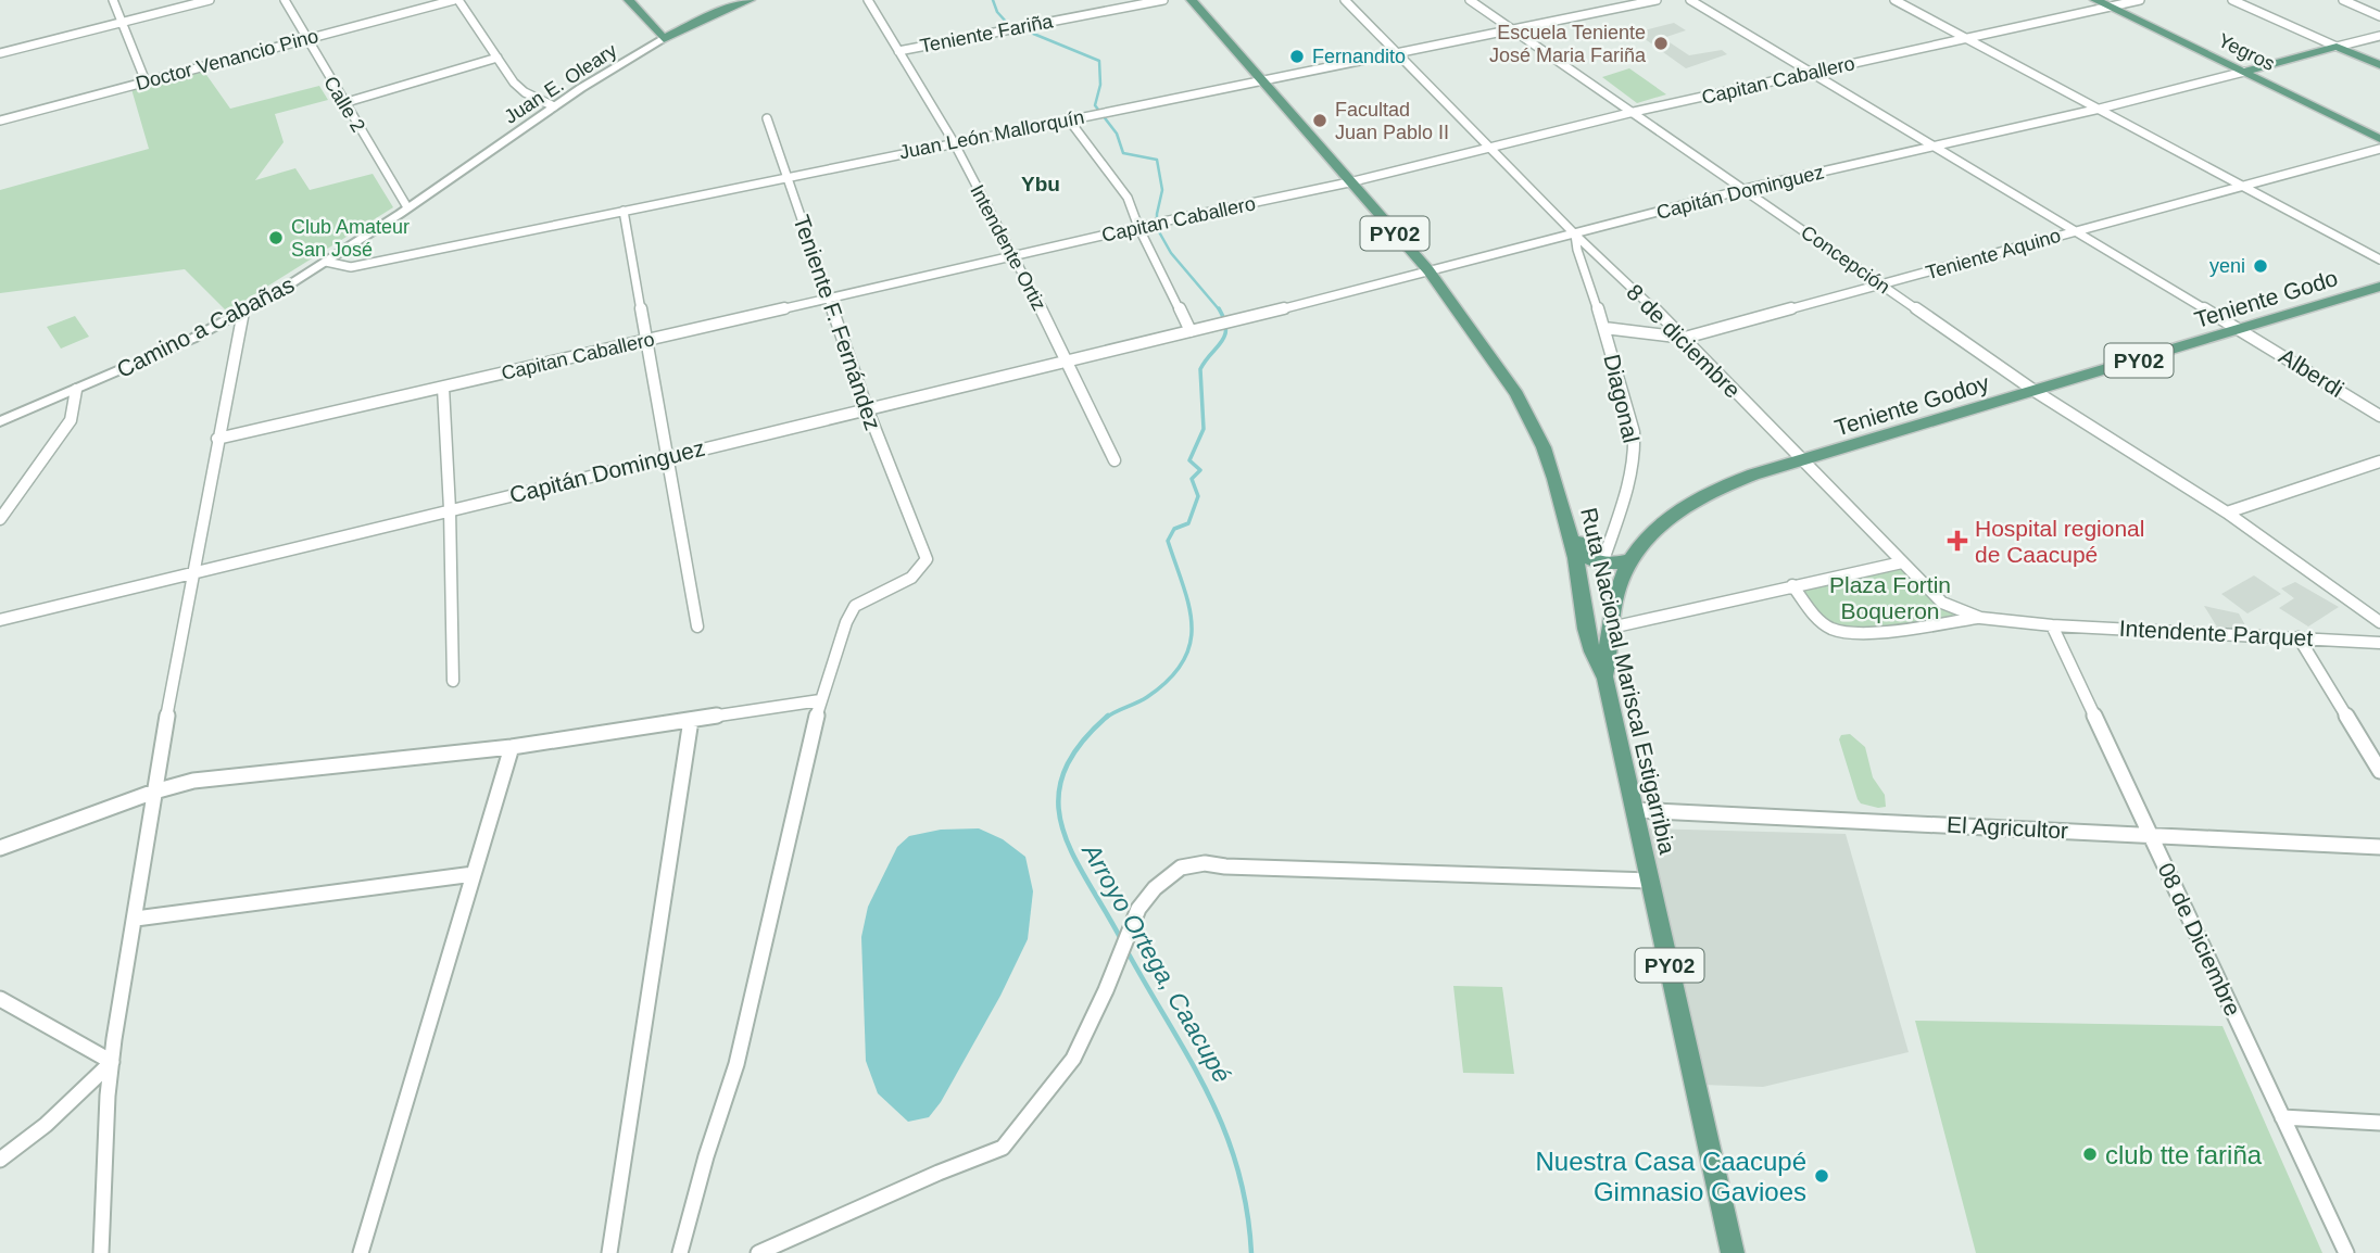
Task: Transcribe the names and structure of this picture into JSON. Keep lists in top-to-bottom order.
{
  "streets": {
    "main road": [
      "Yegros",
      "Juan E. Oleary",
      "PY02",
      "Teniente Godo",
      "Teniente Godoy",
      "Ruta Nacional Mariscal Estigarribia"
    ],
    "street": [
      "Teniente Fariña",
      "Doctor Venancio Pino",
      "Capitan Caballero",
      "Calle 2",
      "Juan León Mallorquín",
      "Capitán Dominguez",
      "Intendente Ortiz",
      "Teniente Aquino",
      "Concepción",
      "Teniente F. Fernández",
      "Camino a Cabañas",
      "8 de diciembre",
      "Alberdi",
      "Diagonal",
      "Intendente Parquet",
      "El Agricultor",
      "08 de Diciembre"
    ]
  },
  "crossings": [
    ["Teniente Fariña", "Intendente Ortiz"],
    ["Yegros", "Capitan Caballero"],
    ["Yegros", "Capitán Dominguez"],
    ["Doctor Venancio Pino", "Calle 2"],
    ["Capitan Caballero", "PY02"],
    ["Capitan Caballero", "Intendente Ortiz"],
    ["Capitan Caballero", "Concepción"],
    ["Capitan Caballero", "Teniente F. Fernández"],
    ["Capitan Caballero", "8 de diciembre"],
    ["Capitan Caballero", "Alberdi"],
    ["Juan E. Oleary", "Calle 2"],
    ["Juan E. Oleary", "Camino a Cabañas"],
    ["Calle 2", "Camino a Cabañas"],
    ["Juan León Mallorquín", "PY02"],
    ["Juan León Mallorquín", "Intendente Ortiz"],
    ["Juan León Mallorquín", "Concepción"],
    ["Juan León Mallorquín", "Teniente F. Fernández"],
    ["Juan León Mallorquín", "Camino a Cabañas"],
    ["Juan León Mallorquín", "8 de diciembre"],
    ["Capitán Dominguez", "PY02"],
    ["Capitán Dominguez", "Intendente Ortiz"],
    ["Capitán Dominguez", "Concepción"],
    ["Capitán Dominguez", "Teniente F. Fernández"],
    ["Capitán Dominguez", "8 de diciembre"],
    ["Capitán Dominguez", "Alberdi"],
    ["Capitán Dominguez", "Diagonal"],
    ["Capitán Dominguez", "Ruta Nacional Mariscal Estigarribia"],
    ["PY02", "8 de diciembre"],
    ["PY02", "Teniente Godoy"],
    ["PY02", "Ruta Nacional Mariscal Estigarribia"],
    ["Teniente Aquino", "Concepción"],
    ["Teniente Aquino", "8 de diciembre"],
    ["Teniente Aquino", "Alberdi"],
    ["Teniente Aquino", "Diagonal"],
    ["Concepción", "Teniente Godo"],
    ["Concepción", "Teniente Godoy"],
    ["Teniente Godo", "Alberdi"],
    ["Teniente Godo", "Teniente Godoy"],
    ["8 de diciembre", "Diagonal"],
    ["8 de diciembre", "Teniente Godoy"],
    ["8 de diciembre", "Intendente Parquet"],
    ["8 de diciembre", "08 de Diciembre"],
    ["Intendente Parquet", "08 de Diciembre"],
    ["Ruta Nacional Mariscal Estigarribia", "El Agricultor"],
    ["El Agricultor", "08 de Diciembre"]
  ],
  "districts": ["Ybu"],
  "water": ["Arroyo Ortega, Caacupé"],
  "parks": ["Plaza Fortin Boqueron"],
  "places": {
    "other": [
      "Escuela Teniente José Maria Fariña",
      "Fernandito",
      "Facultad Juan Pablo II",
      "Club Amateur San José",
      "yeni",
      "club tte fariña",
      "Nuestra Casa Caacupé Gimnasio Gavioes"
    ],
    "health": ["Hospital regional de Caacupé"]
  }
}
